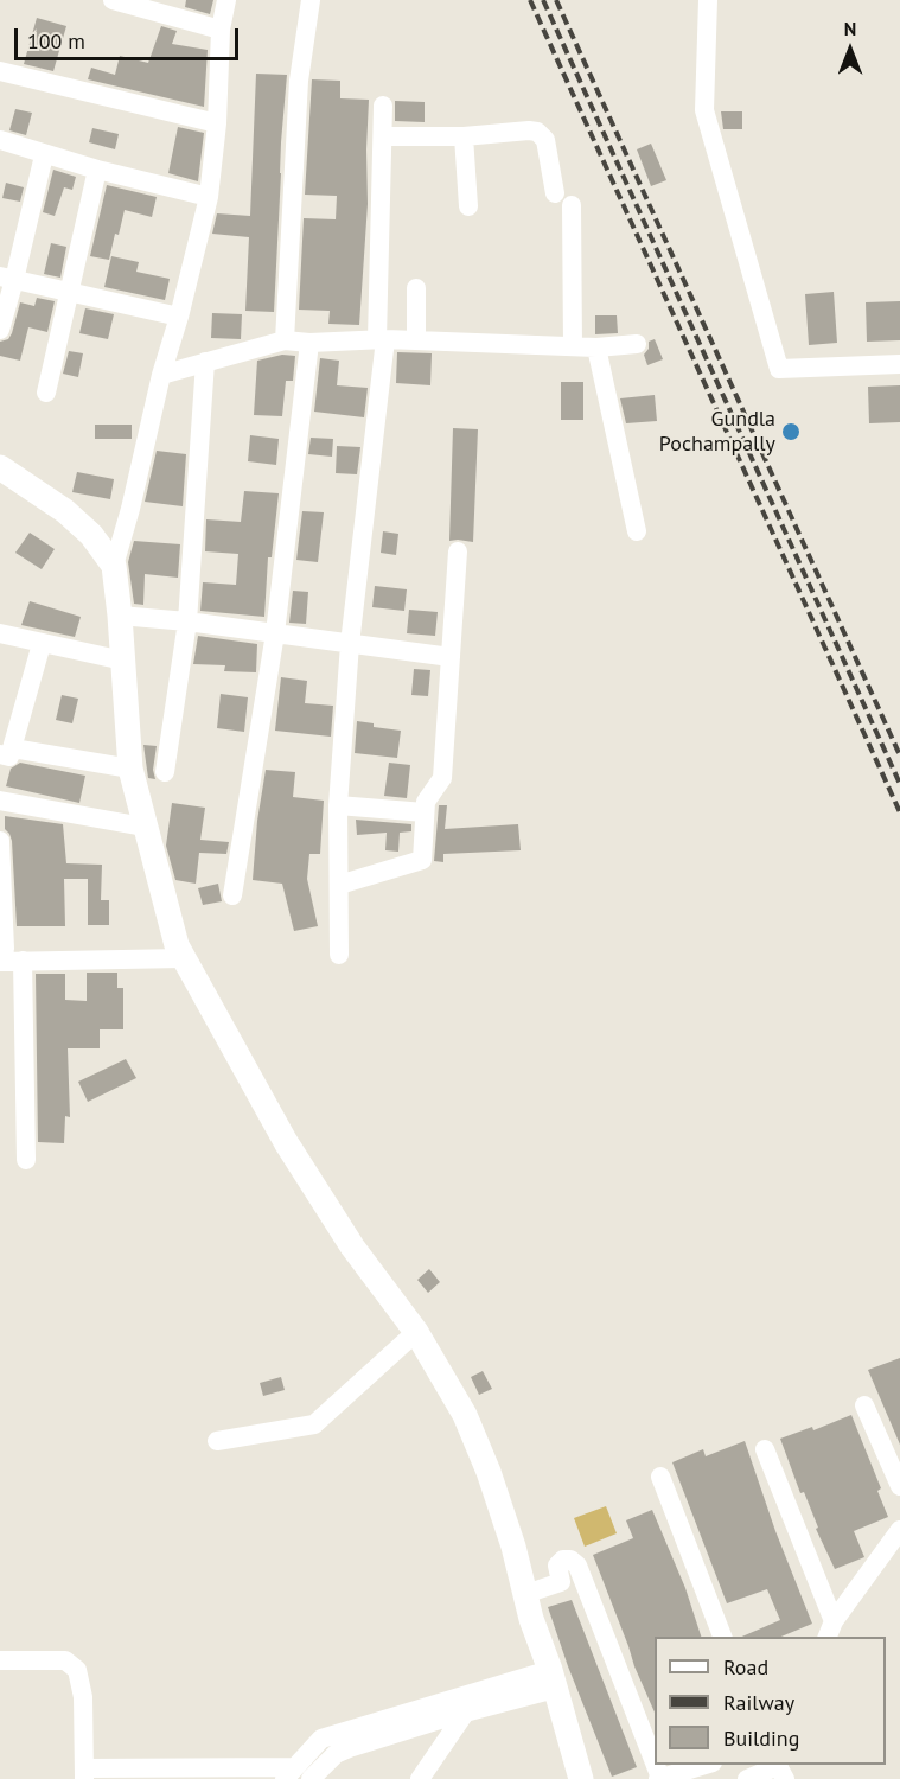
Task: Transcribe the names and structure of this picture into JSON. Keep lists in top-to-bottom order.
{
  "places": ["Gundla Pochampally"],
  "legend": ["Road", "Railway", "Building"],
  "scale_bar": "100 m",
  "north": "top"
}
